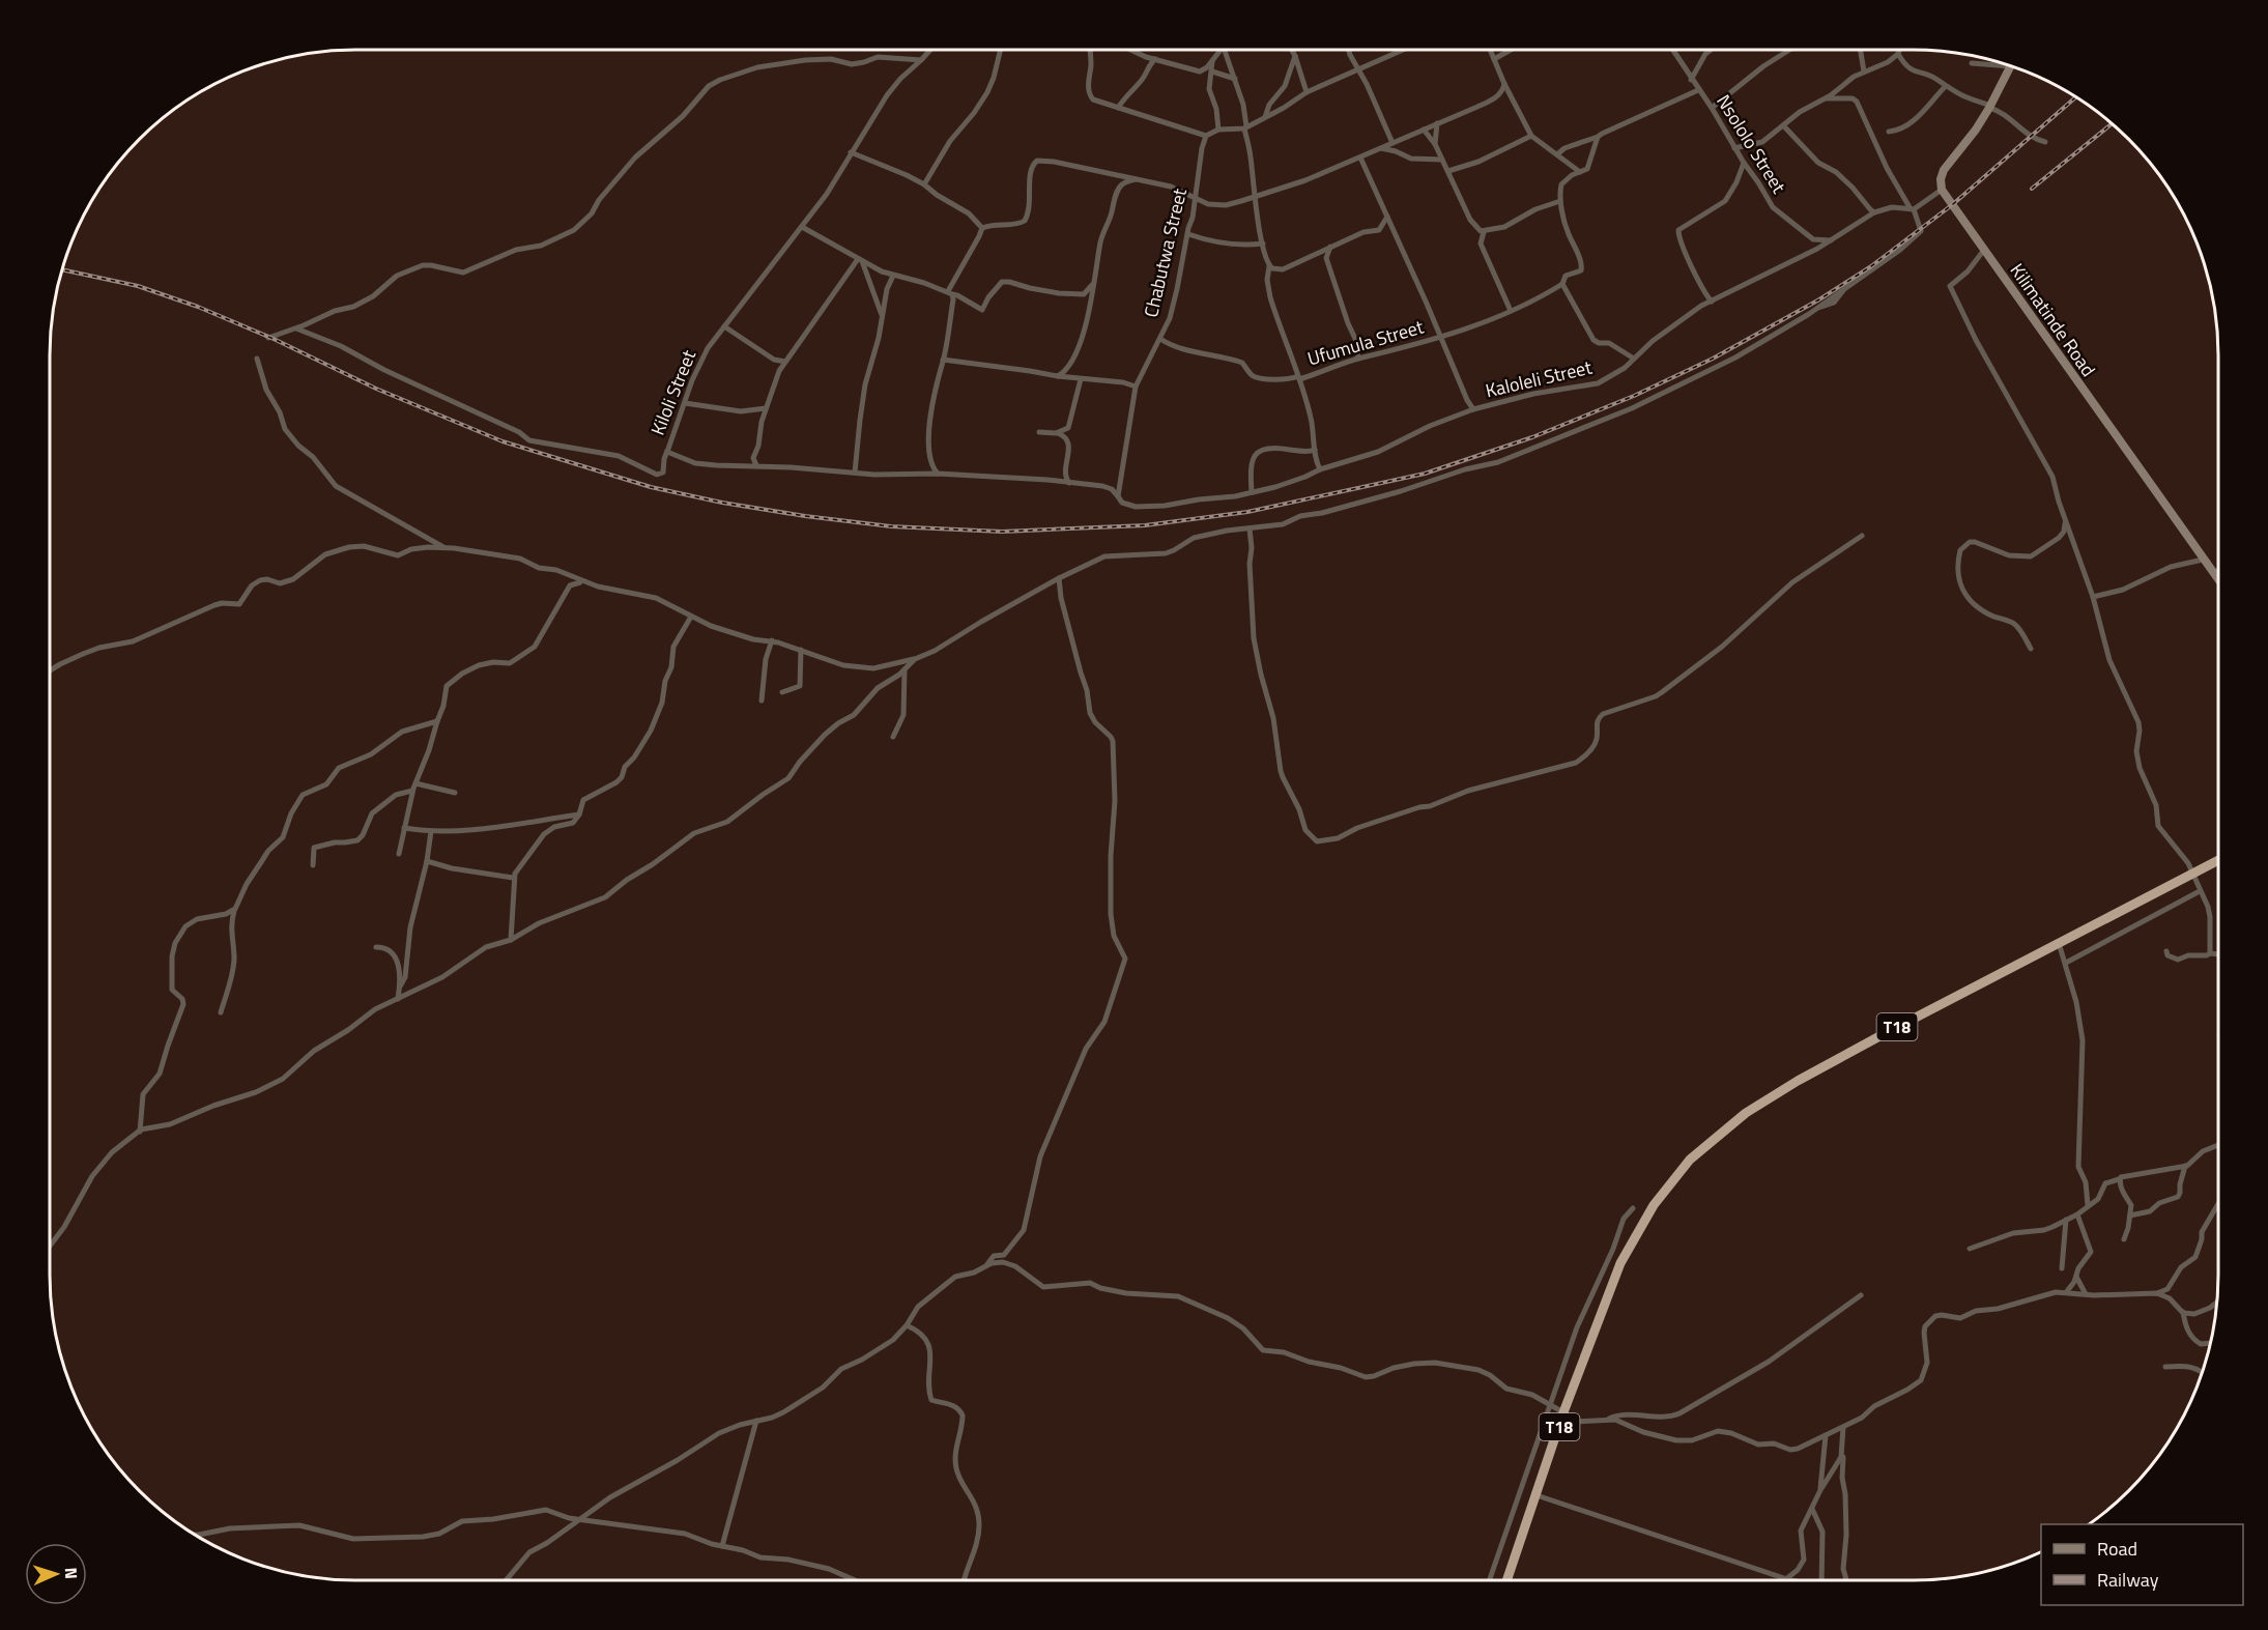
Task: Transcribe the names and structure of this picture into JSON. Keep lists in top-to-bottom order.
{
  "streets": {
    "highway": ["T18"],
    "main road": ["Kilimatinde Road"],
    "street": [
      "Nsololo Street",
      "Chabutwa Street",
      "Ufumula Street",
      "Kaloleli Street",
      "Kiloli Street"
    ]
  },
  "crossings": [
    ["Nsololo Street", "Kaloleli Street"],
    ["Chabutwa Street", "Ufumula Street"],
    ["Chabutwa Street", "Kiloli Street"],
    ["Kilimatinde Road", "Kaloleli Street"],
    ["Ufumula Street", "Kaloleli Street"]
  ],
  "legend": ["Road", "Railway"],
  "north": "right"
}
